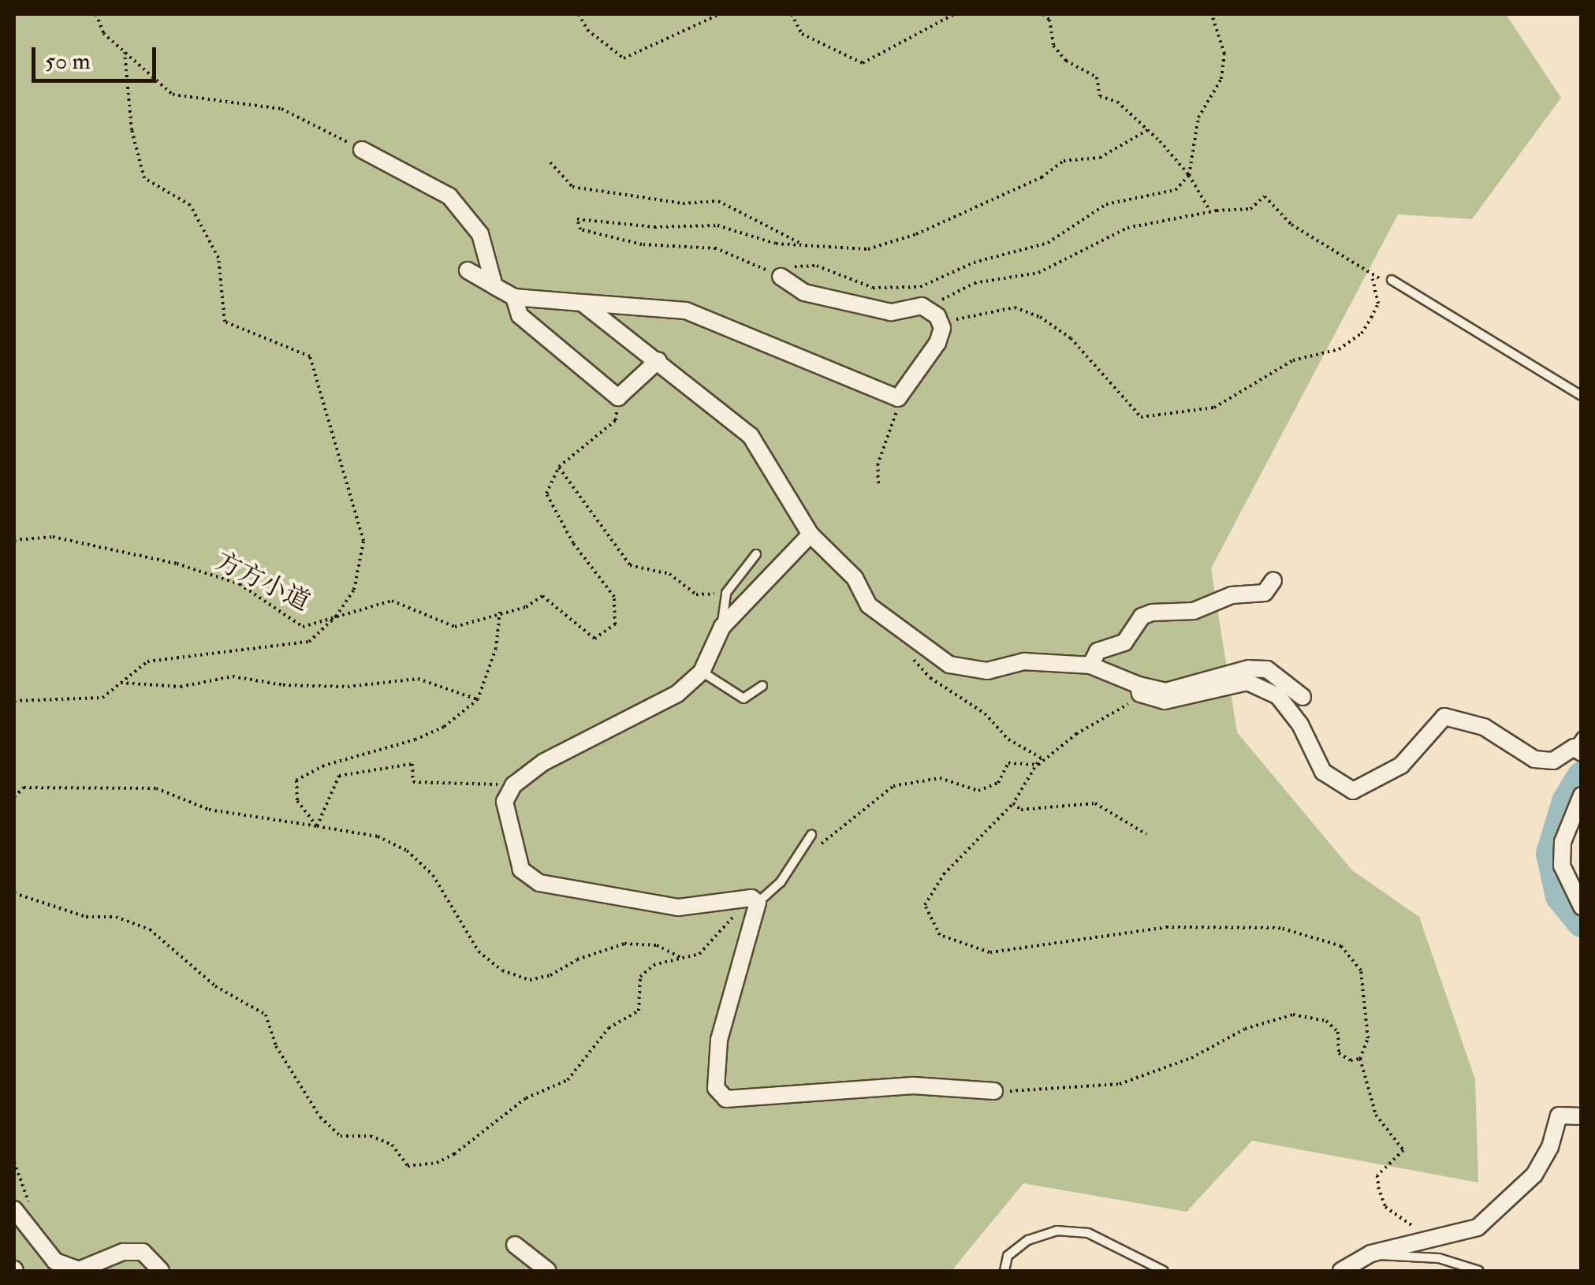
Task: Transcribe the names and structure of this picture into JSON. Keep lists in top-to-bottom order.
{
  "streets": {
    "path": ["方方小道"]
  },
  "scale_bar": "50 m"
}
